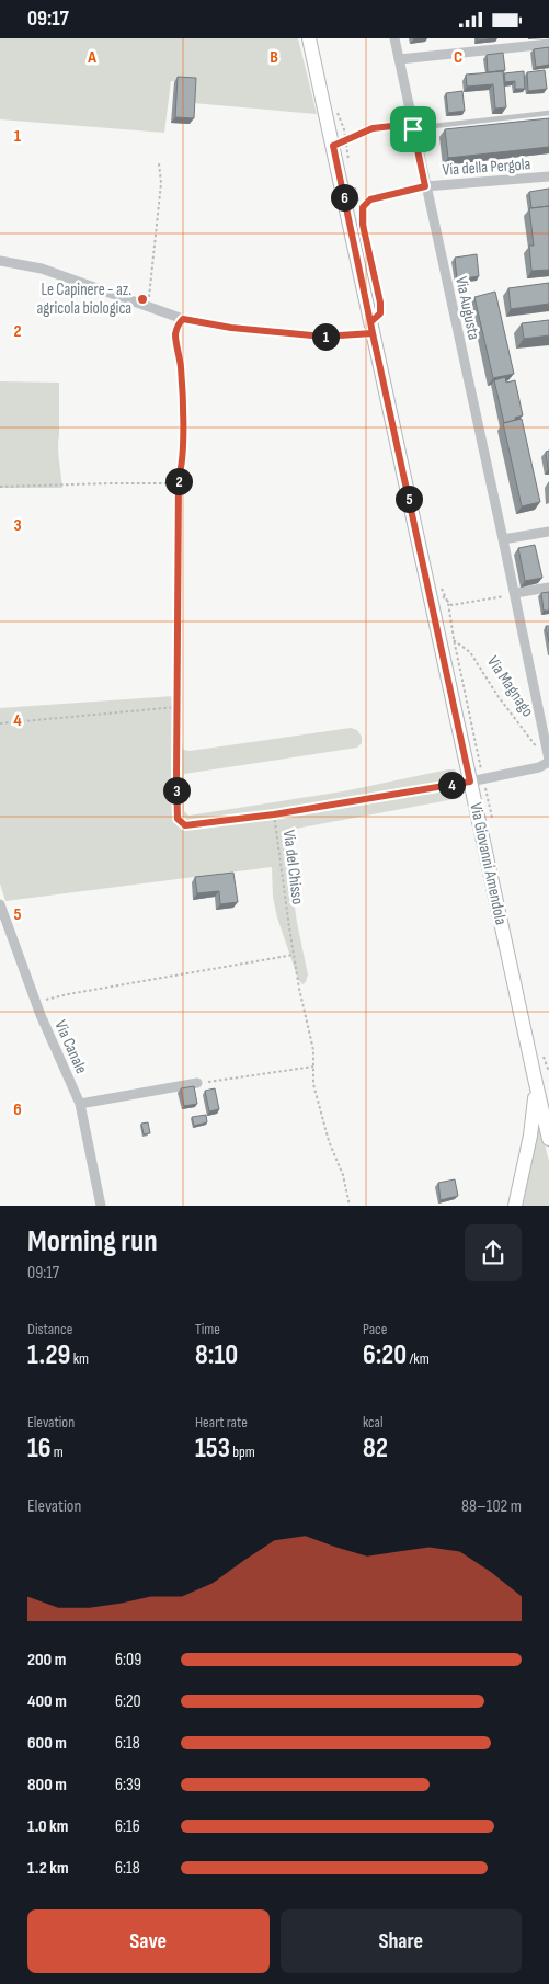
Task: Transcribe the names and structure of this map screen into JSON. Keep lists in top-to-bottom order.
{
  "streets": {
    "main road": ["Via Giovanni Amendola"],
    "street": [
      "Via della Pergola",
      "Via Augusta",
      "Via Magnago",
      "Via Canale"
    ],
    "path": ["Via del Chisso"]
  },
  "crossings": [
    ["Via della Pergola", "Via Augusta"],
    ["Via Augusta", "Via Magnago"]
  ],
  "places": ["Le Capinere - az. agricola biologica"],
  "page": {
    "status": "09:17",
    "pins": [
      "6",
      "1",
      "2",
      "5",
      "4",
      "3"
    ],
    "heading": ["Morning run", "09:17"],
    "stats": [
      ["Distance", "1.29 km"],
      ["Time", "8:10"],
      ["Pace", "6:20 /km"],
      ["Elevation", "16 m"],
      ["Heart rate", "153 bpm"],
      ["kcal", "82"]
    ],
    "chart": ["Elevation", "88–102 m"],
    "list": [
      {
        "name": "200 m",
        "note": "6:09"
      },
      {
        "name": "400 m",
        "note": "6:20"
      },
      {
        "name": "600 m",
        "note": "6:18"
      },
      {
        "name": "800 m",
        "note": "6:39"
      },
      {
        "name": "1.0 km",
        "note": "6:16"
      },
      {
        "name": "1.2 km",
        "note": "6:18"
      }
    ],
    "buttons": ["Save", "Share"]
  },
  "grid": {
    "columns": ["A", "B", "C"],
    "rows": [
      "1",
      "2",
      "3",
      "4",
      "5",
      "6"
    ]
  }
}
